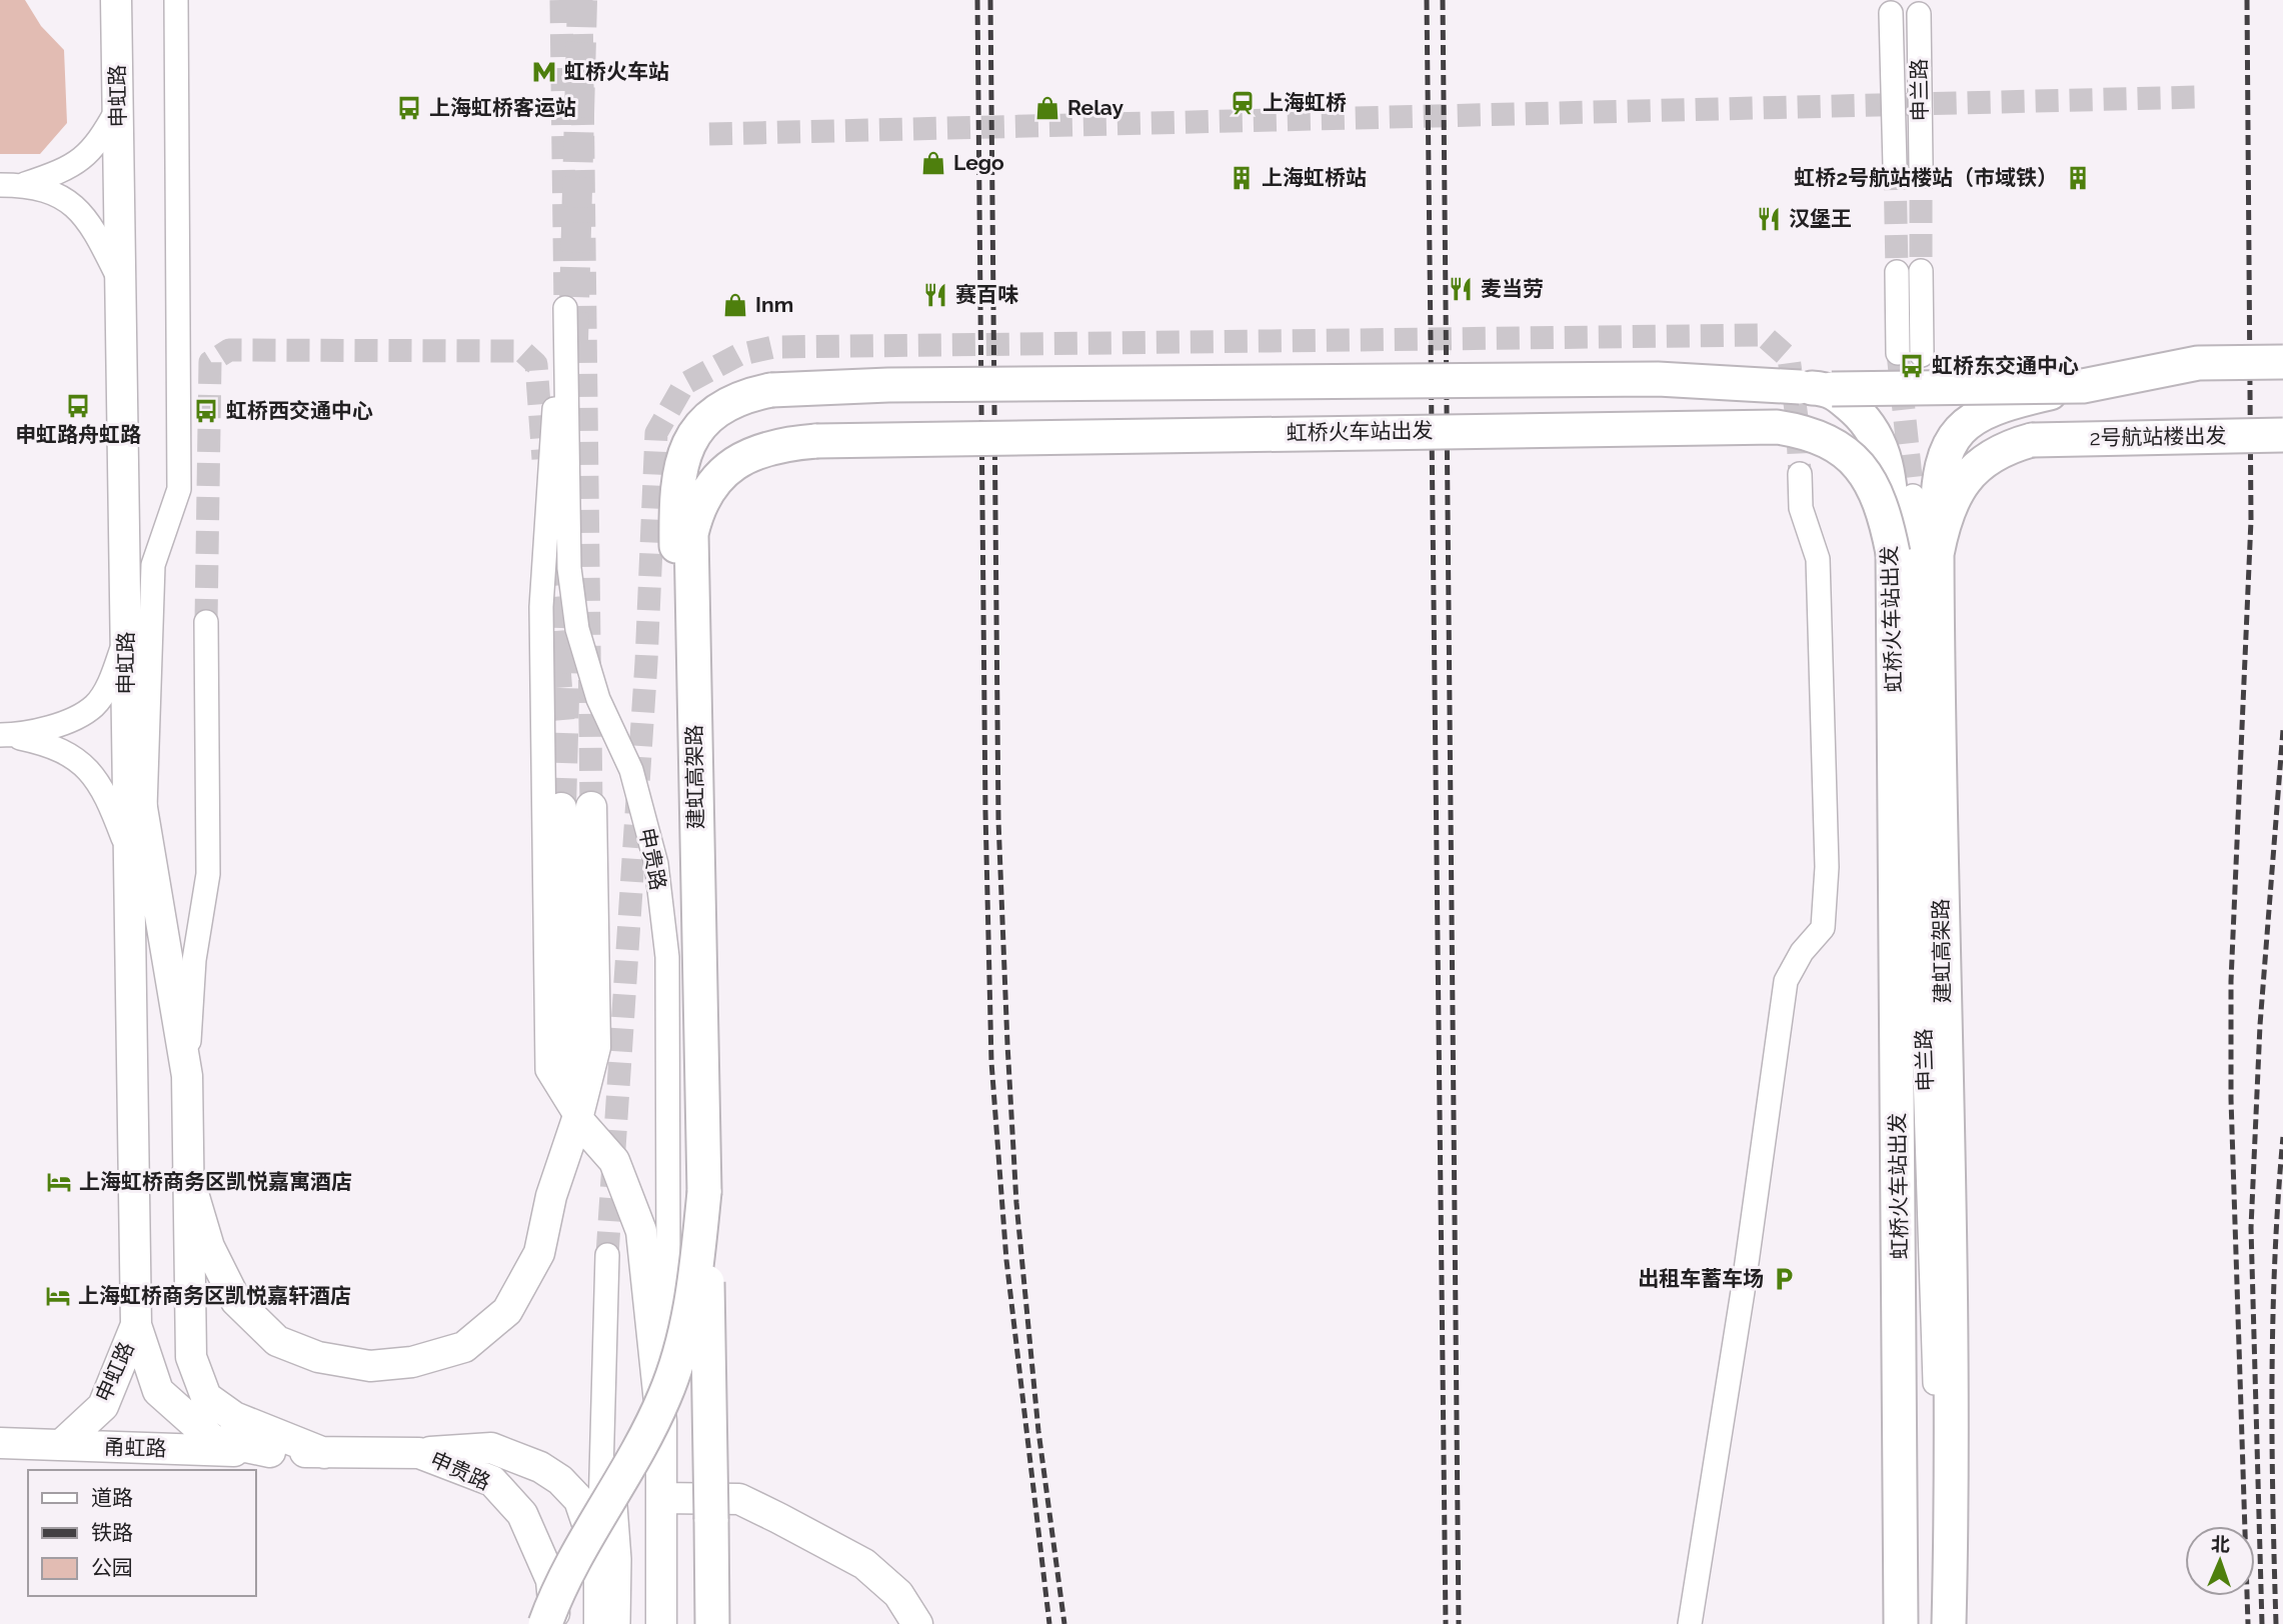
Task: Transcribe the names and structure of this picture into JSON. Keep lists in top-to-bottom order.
{
  "streets": {
    "highway": ["虹桥火车站出发", "2号航站楼出发", "建虹高架路"],
    "main road": ["申虹路", "申贵路", "甬虹路"],
    "street": ["申兰路"]
  },
  "crossings": [
    ["申虹路", "申贵路"],
    ["申虹路", "甬虹路"],
    ["虹桥火车站出发", "建虹高架路"],
    ["2号航站楼出发", "建虹高架路"],
    ["申贵路", "甬虹路"]
  ],
  "places": {
    "metro station": ["虹桥火车站"],
    "station": ["上海虹桥"],
    "bus stop": [
      "上海虹桥客运站",
      "虹桥东交通中心",
      "申虹路舟虹路",
      "虹桥西交通中心"
    ],
    "shop": ["Relay", "Lego", "Inm"],
    "building": ["上海虹桥站", "虹桥2号航站楼站（市域铁）"],
    "restaurant": ["汉堡王", "麦当劳", "赛百味"],
    "hotel": ["上海虹桥商务区凯悦嘉寓酒店", "上海虹桥商务区凯悦嘉轩酒店"],
    "parking": ["出租车蓄车场"]
  },
  "legend": ["道路", "铁路", "公园"],
  "north": "top"
}
